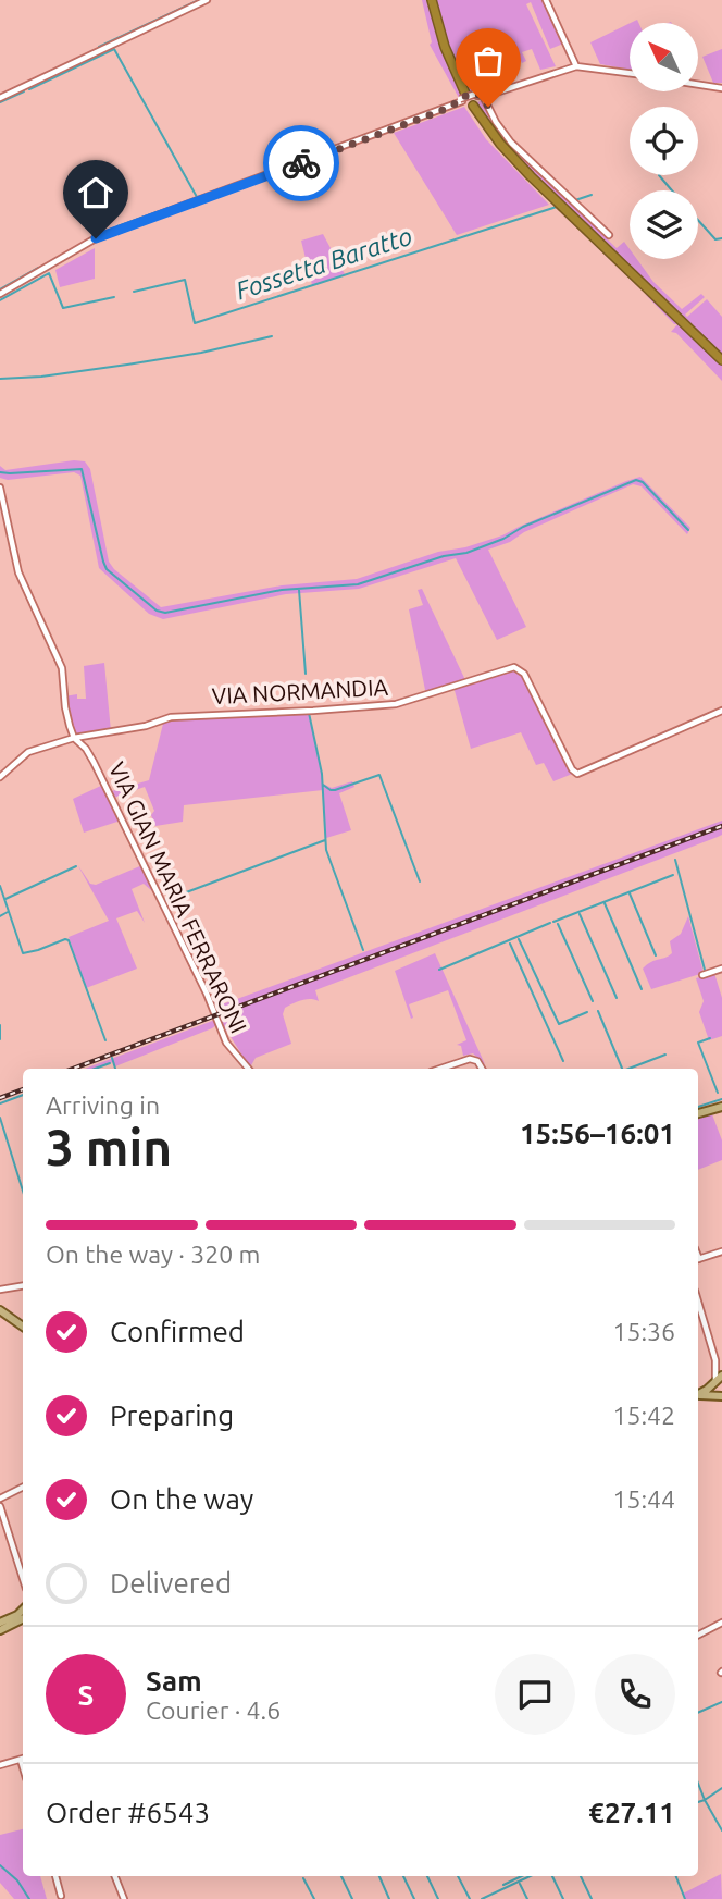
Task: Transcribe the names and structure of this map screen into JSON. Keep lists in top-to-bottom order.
{
  "streets": {
    "street": ["VIA NORMANDIA", "VIA GIAN MARIA FERRARONI"]
  },
  "crossings": [
    ["VIA NORMANDIA", "VIA GIAN MARIA FERRARONI"]
  ],
  "water": ["Fossetta Baratto"],
  "north": "top left",
  "page": {
    "heading": ["3 min", "Arriving in", "15:56–16:01"],
    "panel": [
      "Sam",
      "Courier · 4.6",
      "Order #6543",
      "€27.11"
    ],
    "bar": "On the way · 320 m",
    "list": [
      ["Confirmed", "15:36"],
      ["Preparing", "15:42"],
      ["On the way", "15:44"],
      "Delivered"
    ],
    "round": "S"
  }
}
